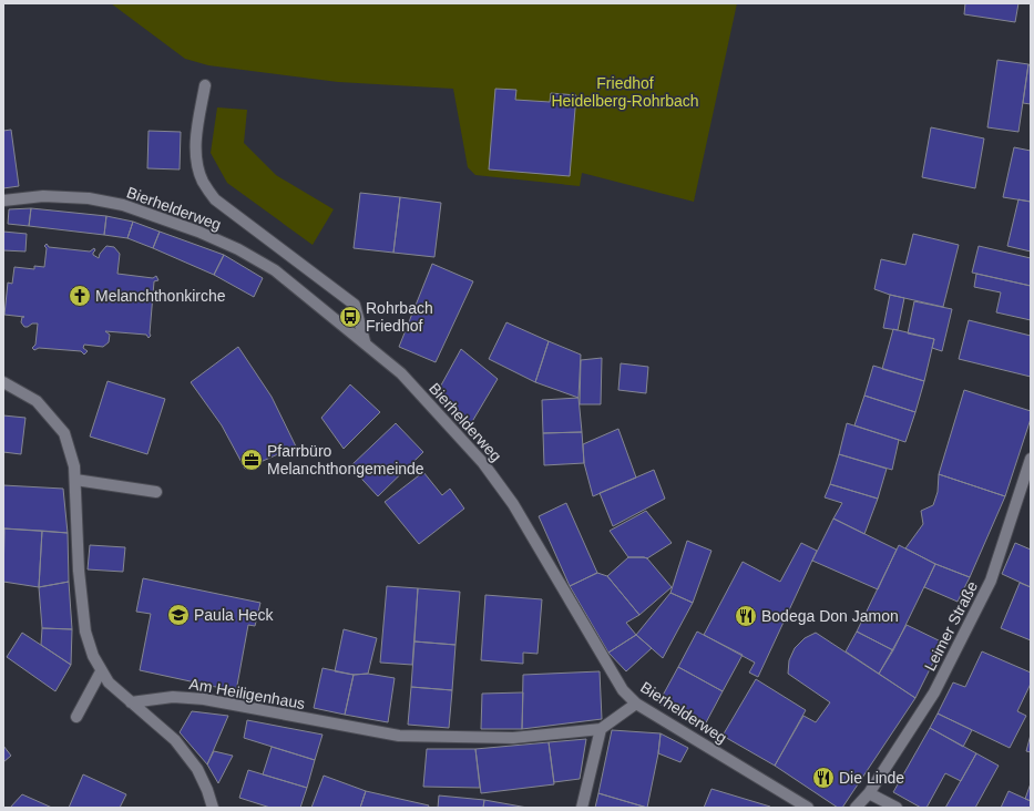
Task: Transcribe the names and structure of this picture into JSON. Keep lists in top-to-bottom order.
{
  "streets": {
    "street": ["Bierhelderweg", "Leimer Straße", "Am Heiligenhaus"]
  },
  "crossings": [
    ["Bierhelderweg", "Am Heiligenhaus"]
  ],
  "parks": ["Friedhof Heidelberg-Rohrbach"],
  "places": {
    "church": ["Melanchthonkirche"],
    "bus stop": ["Rohrbach Friedhof"],
    "office": ["Pfarrbüro Melanchthongemeinde"],
    "school or university": ["Paula Heck"],
    "restaurant": ["Bodega Don Jamon", "Die Linde"]
  }
}
